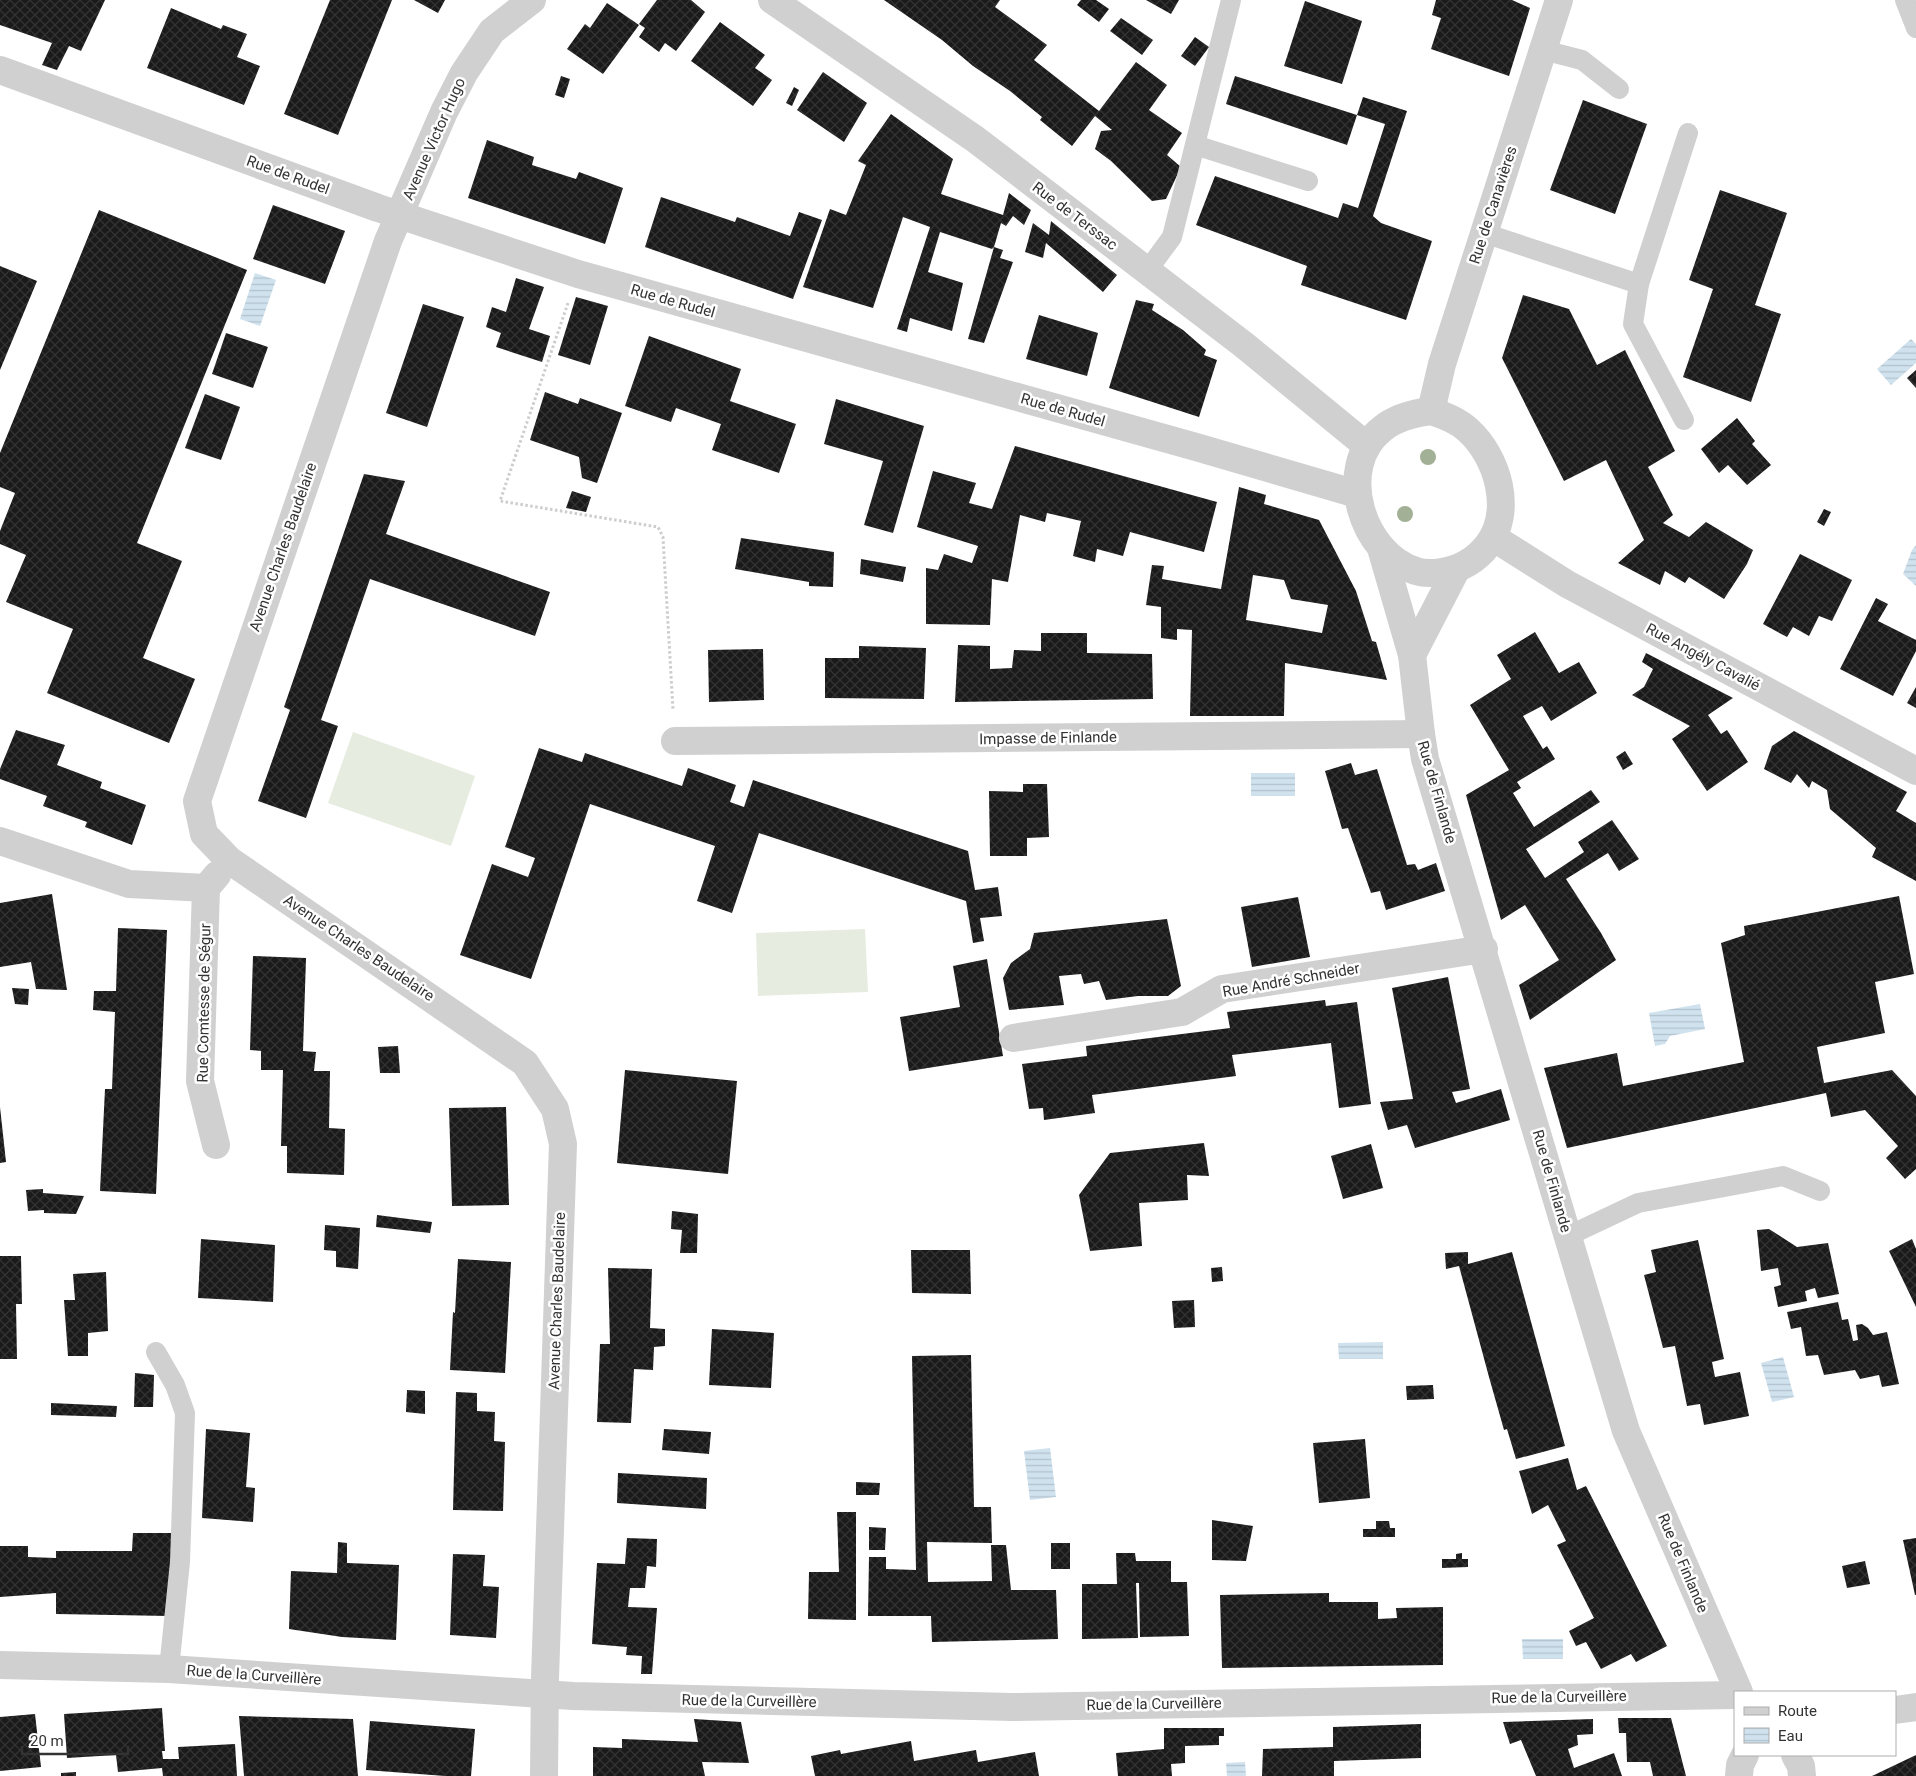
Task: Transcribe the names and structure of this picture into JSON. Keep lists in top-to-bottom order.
{
  "streets": {
    "street": [
      "Avenue Victor Hugo",
      "Rue de Rudel",
      "Rue de Canavières",
      "Rue de Terssac",
      "Avenue Charles Baudelaire",
      "Rue Angély Cavalié",
      "Impasse de Finlande",
      "Rue de Finlande",
      "Rue André Schneider",
      "Rue Comtesse de Ségur",
      "Rue de la Curveillère"
    ]
  },
  "crossings": [
    ["Avenue Victor Hugo", "Rue de Rudel"],
    ["Avenue Victor Hugo", "Avenue Charles Baudelaire"],
    ["Rue de Rudel", "Rue de Canavières"],
    ["Rue de Rudel", "Rue de Terssac"],
    ["Rue de Rudel", "Rue Angély Cavalié"],
    ["Rue de Rudel", "Rue de Finlande"],
    ["Rue de Canavières", "Rue de Terssac"],
    ["Rue de Canavières", "Rue Angély Cavalié"],
    ["Rue de Canavières", "Rue de Finlande"],
    ["Rue de Terssac", "Rue Angély Cavalié"],
    ["Rue de Terssac", "Rue de Finlande"],
    ["Avenue Charles Baudelaire", "Rue de la Curveillère"],
    ["Rue Angély Cavalié", "Rue de Finlande"],
    ["Impasse de Finlande", "Rue de Finlande"],
    ["Rue de Finlande", "Rue André Schneider"]
  ],
  "legend": ["Route", "Eau"],
  "scale_bar": "20 m"
}
